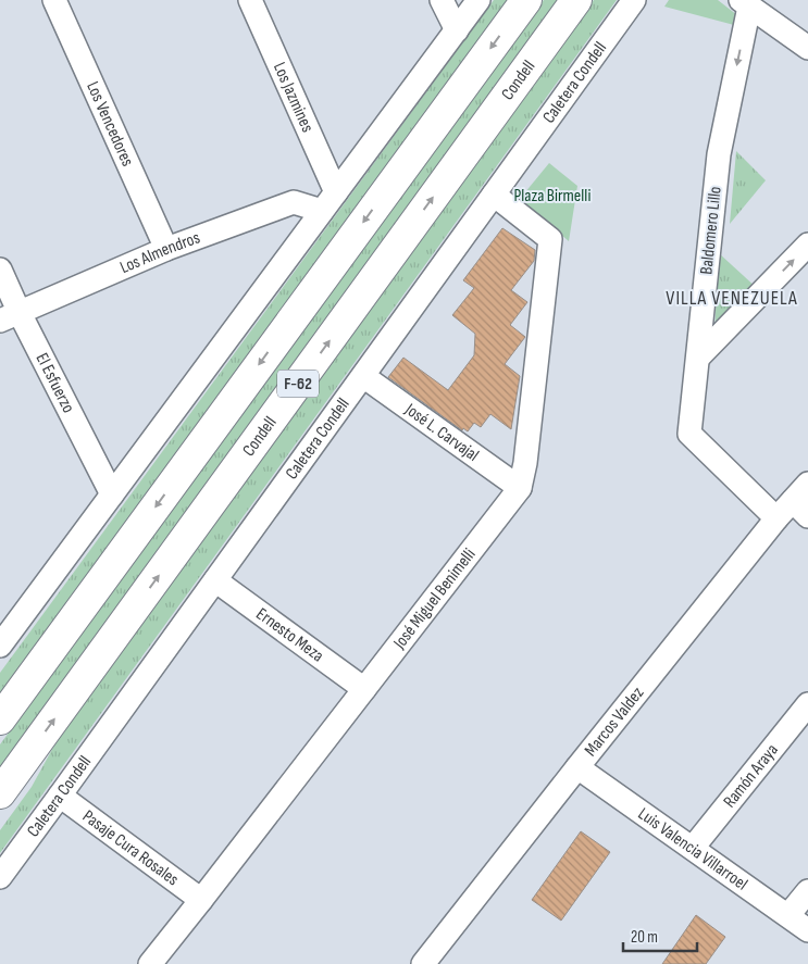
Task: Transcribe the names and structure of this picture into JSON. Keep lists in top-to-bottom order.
{
  "streets": {
    "main road": ["Condell", "F-62"],
    "street": [
      "Caletera Condell",
      "Los Jazmines",
      "Los Vencedores",
      "Baldomero Lillo",
      "Los Almendros",
      "El Esfuerzo",
      "José L. Carvajal",
      "José Miguel Benimelli",
      "Ernesto Meza",
      "Marcos Valdez",
      "Ramón Araya",
      "Pasaje Cura Rosales",
      "Luis Valencia Villarroel"
    ]
  },
  "crossings": [
    ["Caletera Condell", "José L. Carvajal"],
    ["Caletera Condell", "José Miguel Benimelli"],
    ["Caletera Condell", "Ernesto Meza"],
    ["Caletera Condell", "Pasaje Cura Rosales"],
    ["Los Vencedores", "Los Almendros"],
    ["Baldomero Lillo", "Marcos Valdez"],
    ["Los Almendros", "El Esfuerzo"],
    ["José L. Carvajal", "José Miguel Benimelli"],
    ["José Miguel Benimelli", "Ernesto Meza"],
    ["José Miguel Benimelli", "Pasaje Cura Rosales"],
    ["Marcos Valdez", "Luis Valencia Villarroel"],
    ["Ramón Araya", "Luis Valencia Villarroel"]
  ],
  "one_way": ["Baldomero Lillo"],
  "districts": ["VILLA VENEZUELA"],
  "parks": ["Plaza Birmelli"],
  "scale_bar": "20 m"
}
